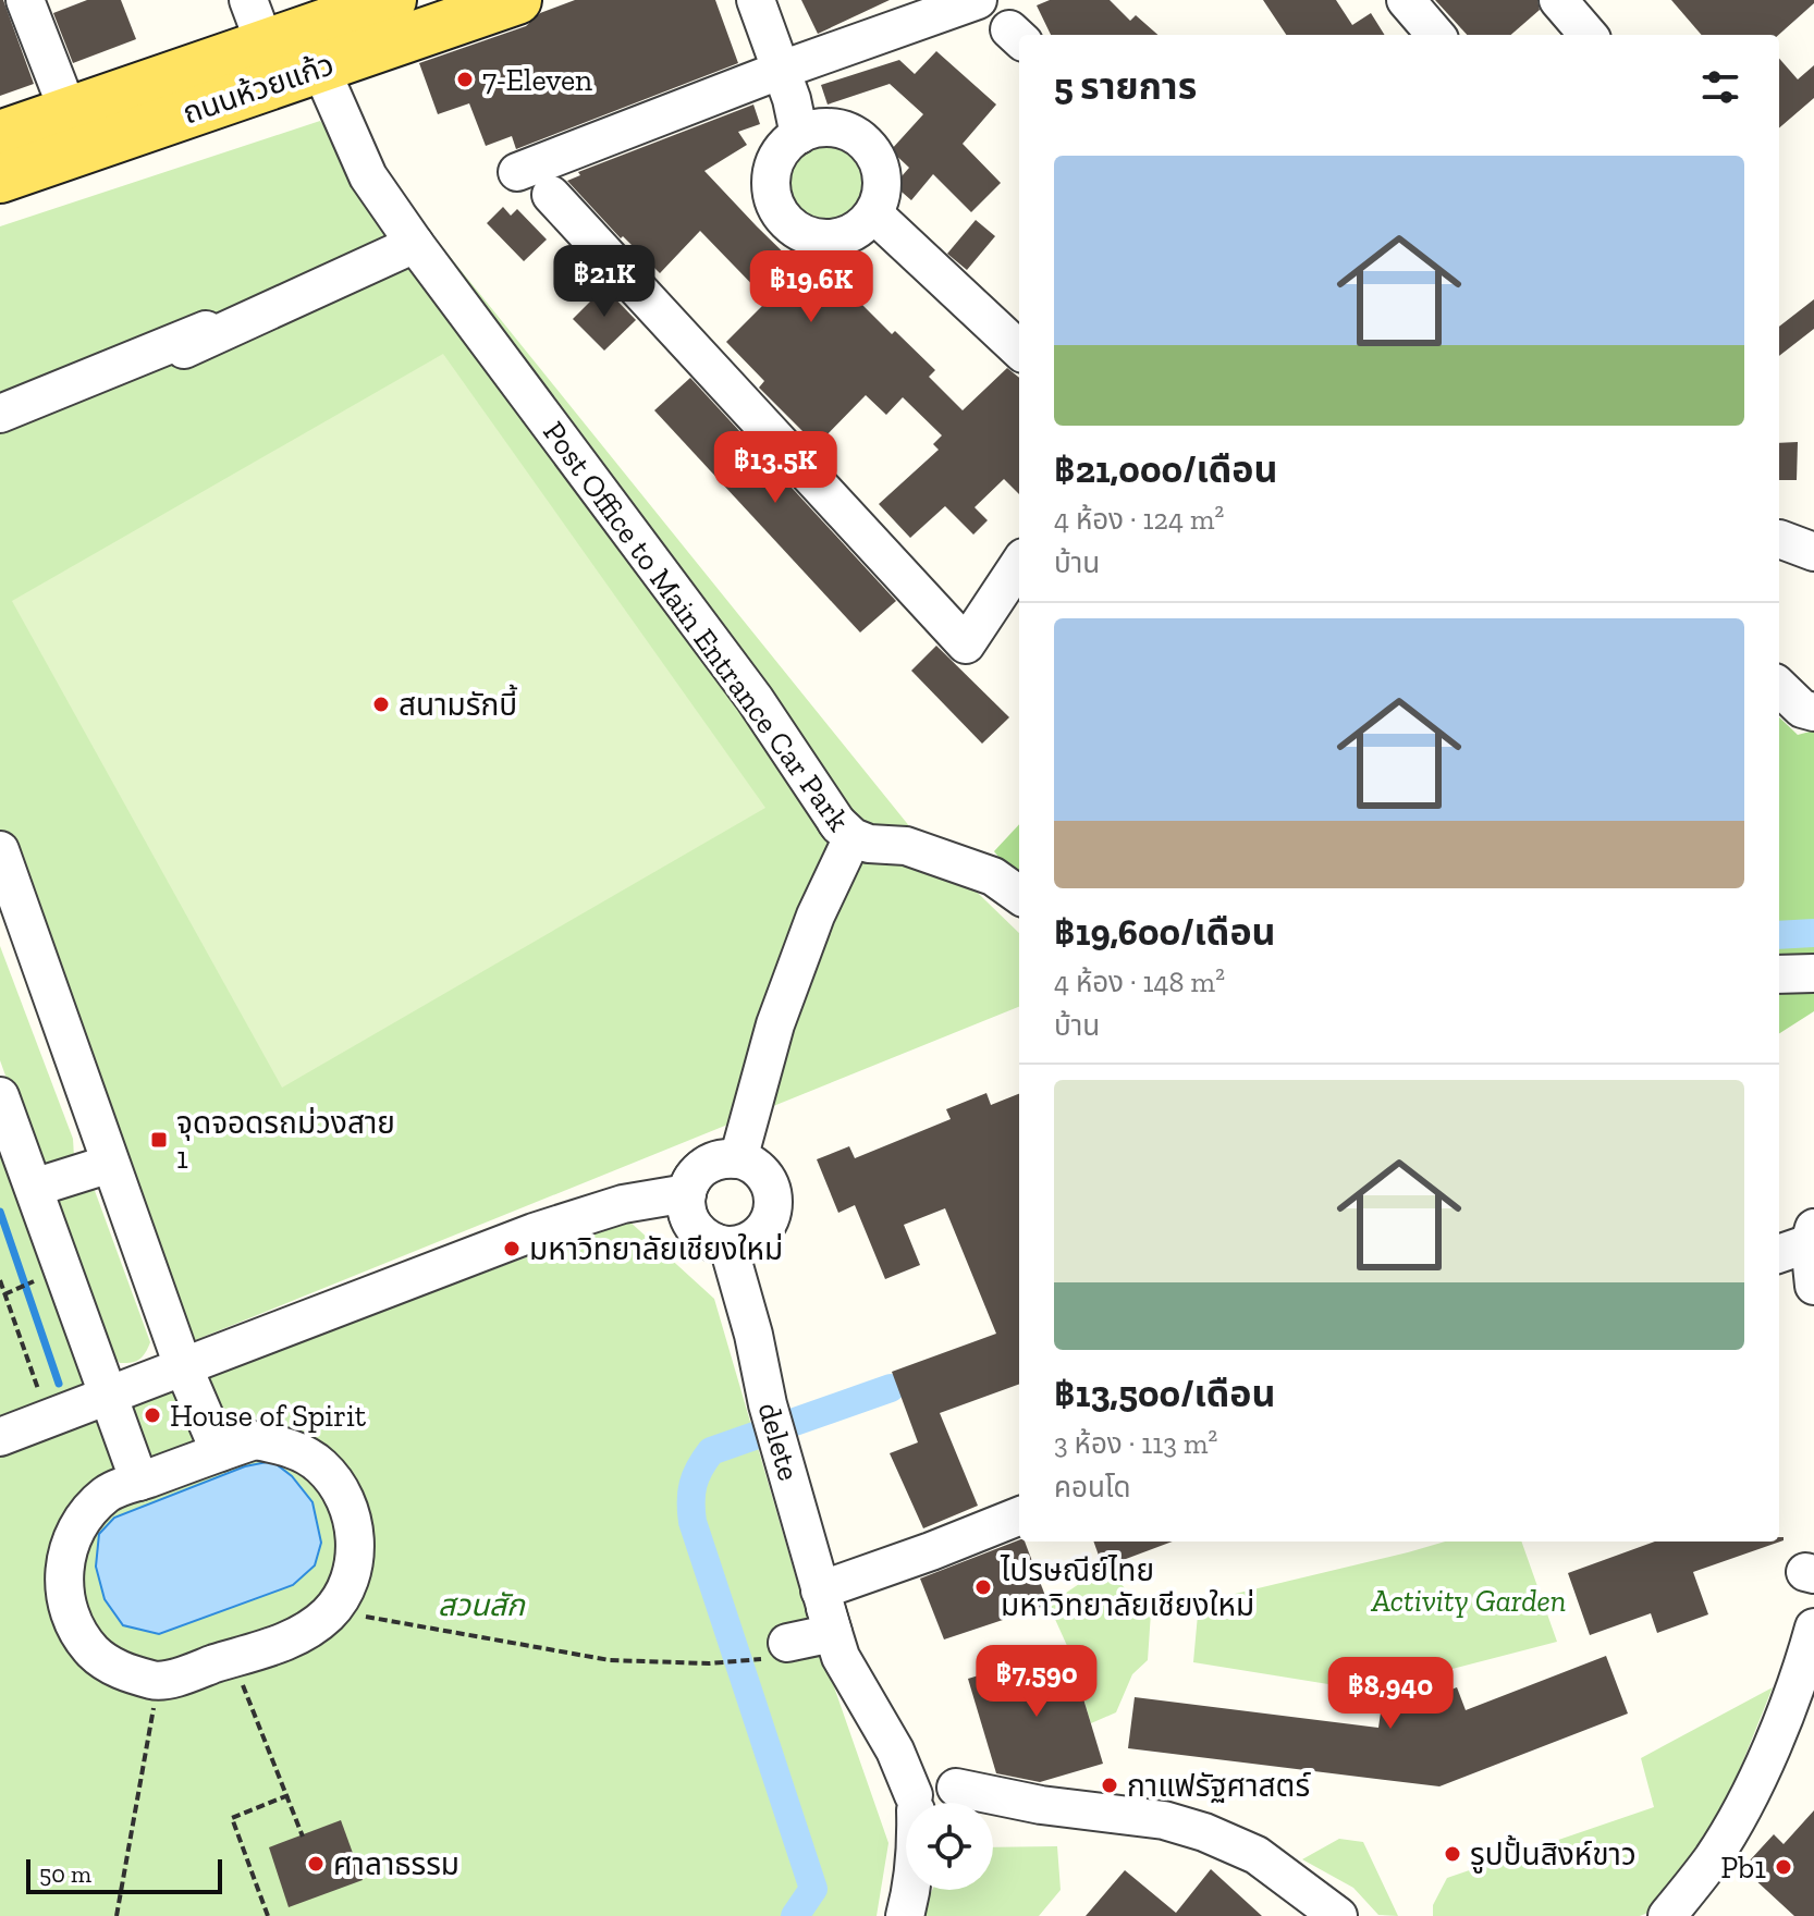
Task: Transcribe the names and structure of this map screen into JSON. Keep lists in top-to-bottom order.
{
  "streets": {
    "main road": ["ถนนห้วยแก้ว"]
  },
  "parks": ["Activity Garden", "สวนสัก"],
  "places": {
    "other": [
      "7-Eleven",
      "สนามรักบี้",
      "มหาวิทยาลัยเชียงใหม่",
      "House of Spirit",
      "ไปรษณีย์ไทย มหาวิทยาลัยเชียงใหม่",
      "กาแฟรัฐศาสตร์",
      "รูปปั้นสิงห์ขาว",
      "ศาลาธรรม",
      "Pb1"
    ],
    "transit": ["จุดจอดรถม่วงสาย 1"]
  },
  "scale_bar": "50 m",
  "page": {
    "heading": "5 รายการ",
    "list": [
      {
        "name": "฿21,000/เดือน",
        "note": "4 ห้อง · 124 m² · บ้าน"
      },
      {
        "name": "฿19,600/เดือน",
        "note": "4 ห้อง · 148 m² · บ้าน"
      },
      {
        "name": "฿13,500/เดือน",
        "note": "3 ห้อง · 113 m² · คอนโด"
      }
    ],
    "price": [
      "฿21K",
      "฿19.6K",
      "฿13.5K",
      "฿7,590",
      "฿8,940"
    ],
    "scale": "50 m"
  }
}
